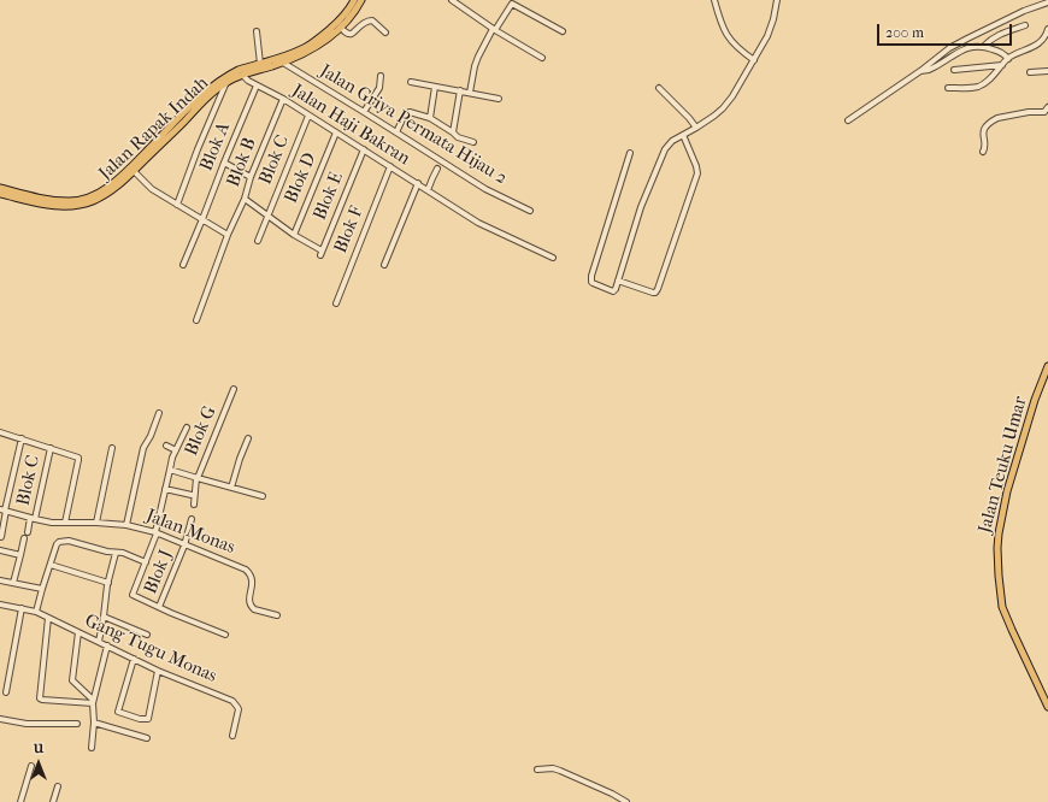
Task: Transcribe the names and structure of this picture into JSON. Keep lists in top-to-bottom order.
{
  "streets": {
    "main road": ["Jalan Rapak Indah", "Jalan Teuku Umar"],
    "street": [
      "Jalan Haji Bakran",
      "Jalan Griya Permata Hijau 2",
      "Blok A",
      "Blok C",
      "Blok B",
      "Blok D",
      "Blok E",
      "Blok F",
      "Blok G",
      "Jalan Monas",
      "Blok J",
      "Gang Tugu Monas"
    ]
  },
  "crossings": [
    ["Jalan Haji Bakran", "Jalan Rapak Indah"],
    ["Jalan Haji Bakran", "Blok A"],
    ["Jalan Haji Bakran", "Blok C"],
    ["Jalan Haji Bakran", "Blok B"],
    ["Jalan Haji Bakran", "Blok D"],
    ["Jalan Haji Bakran", "Blok E"],
    ["Jalan Haji Bakran", "Blok F"],
    ["Jalan Griya Permata Hijau 2", "Jalan Rapak Indah"],
    ["Blok C", "Jalan Monas"],
    ["Blok D", "Blok E"],
    ["Blok G", "Jalan Monas"],
    ["Blok G", "Blok J"],
    ["Jalan Monas", "Blok J"]
  ],
  "scale_bar": "200 m",
  "north": "top"
}
